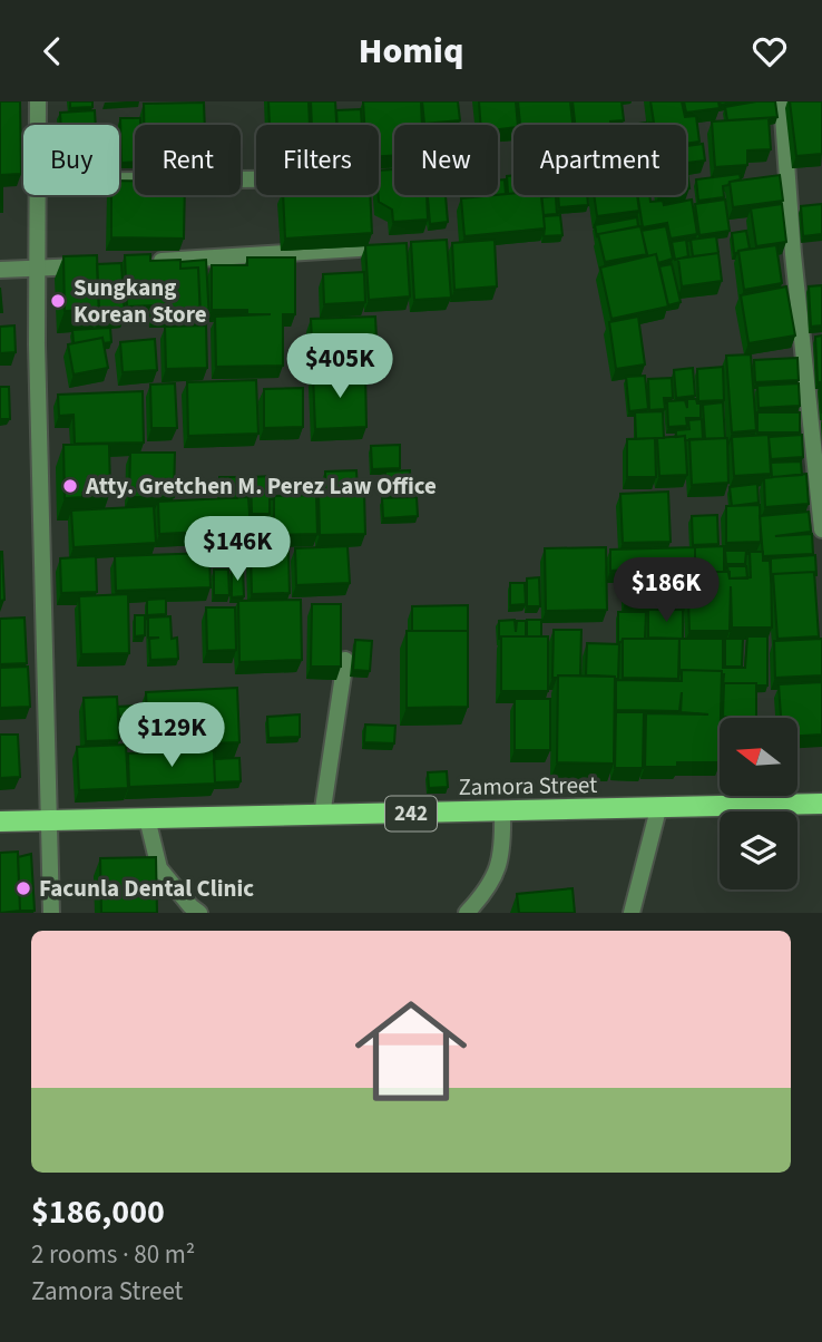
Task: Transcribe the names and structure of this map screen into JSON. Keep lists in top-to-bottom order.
{
  "streets": {
    "main road": ["Zamora Street", "242"]
  },
  "places": ["Sungkang Korean Store", "Atty. Gretchen M. Perez Law Office", "Facunla Dental Clinic"],
  "north": "left",
  "page": {
    "header": "Homiq",
    "chip": [
      "Buy",
      "Rent",
      "Filters",
      "New",
      "Apartment"
    ],
    "price": [
      "$405K",
      "$146K",
      "$186K",
      "$129K"
    ],
    "list": [
      {
        "name": "$186,000",
        "note": "2 rooms · 80 m² · Zamora Street"
      }
    ]
  }
}
